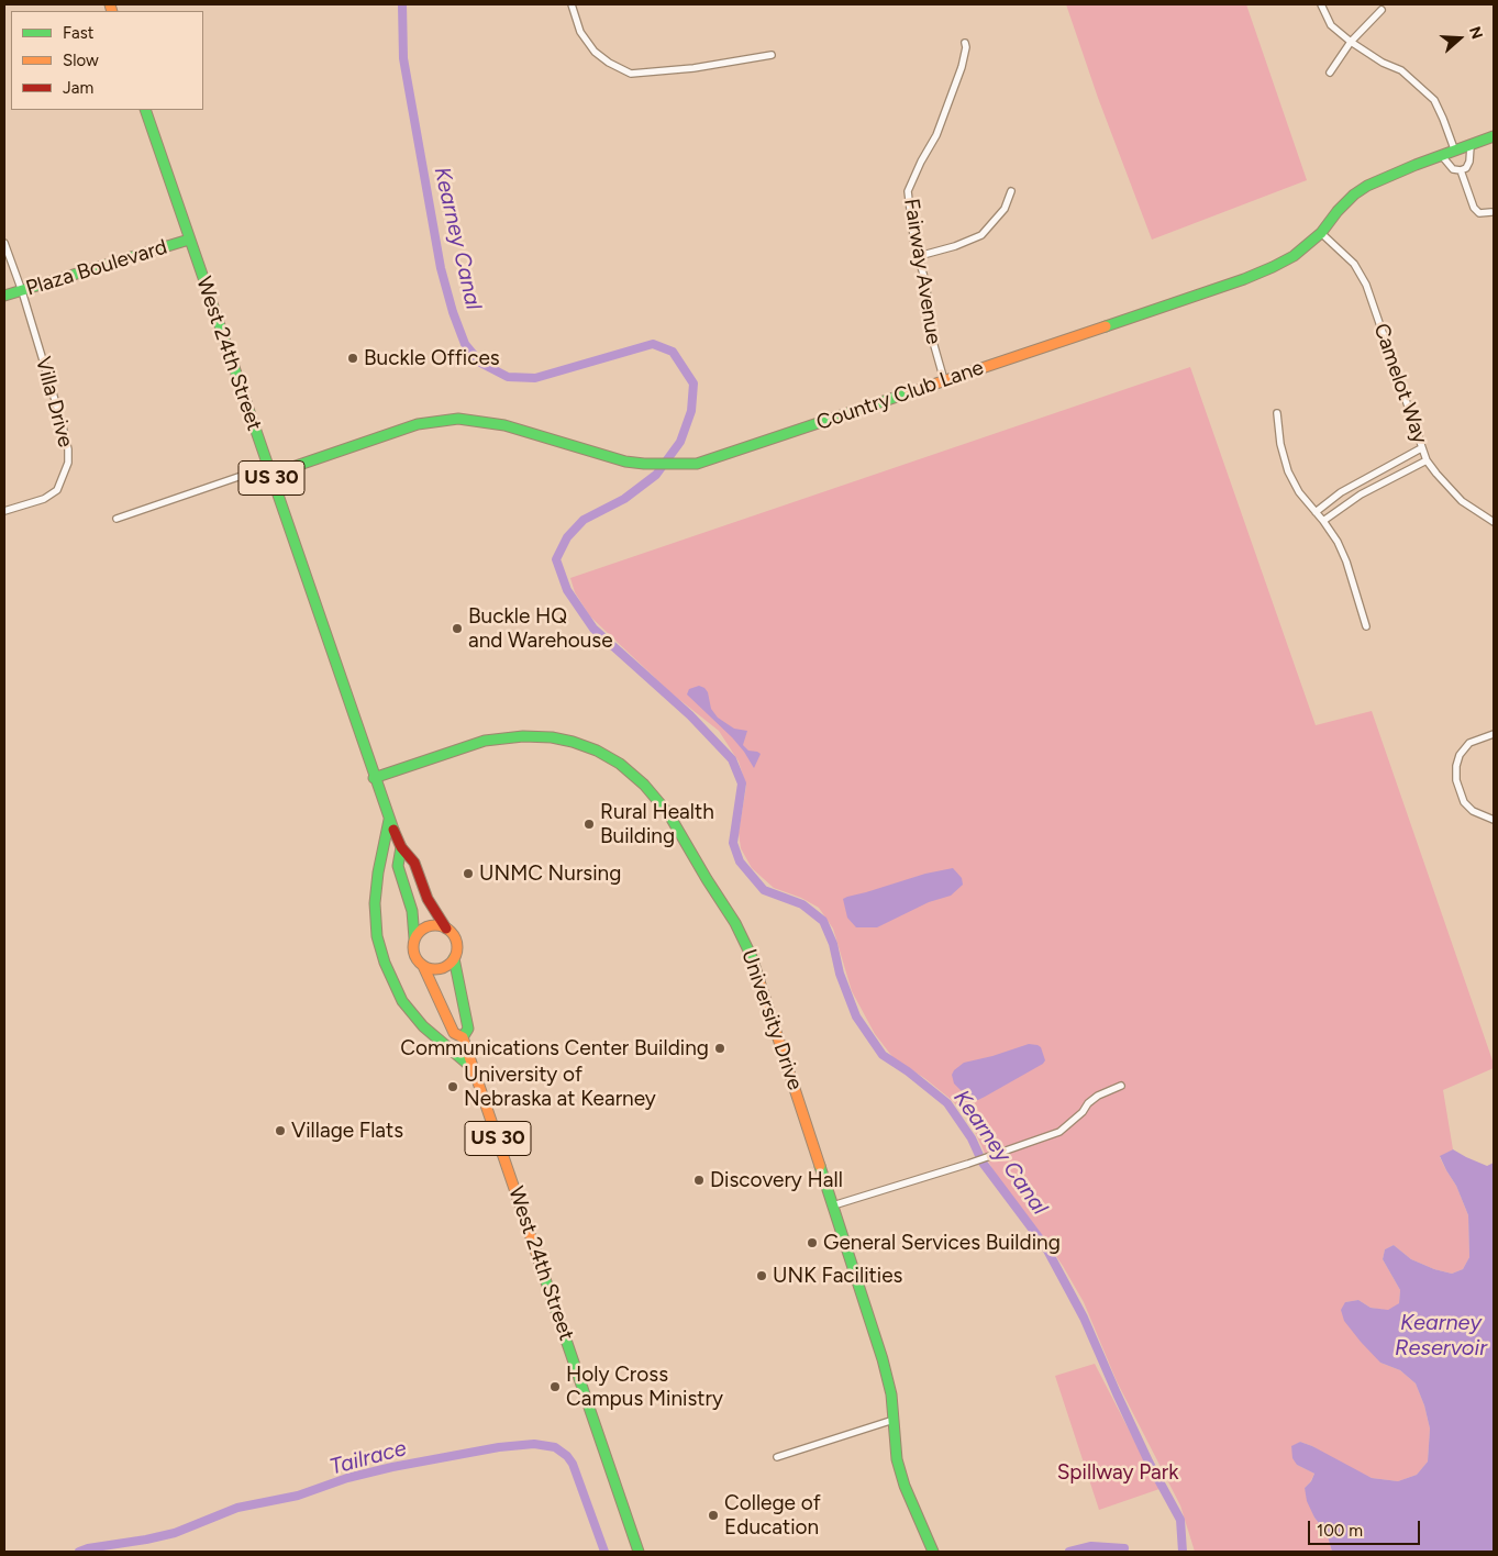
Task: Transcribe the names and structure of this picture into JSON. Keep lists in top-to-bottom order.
{
  "streets": {
    "street": [
      "Plaza Boulevard",
      "Fairway Avenue",
      "West 24th Street",
      "Camelot Way",
      "Country Club Lane",
      "Villa Drive",
      "US 30",
      "University Drive"
    ]
  },
  "crossings": [
    ["Plaza Boulevard", "West 24th Street"],
    ["Plaza Boulevard", "Villa Drive"],
    ["Fairway Avenue", "Country Club Lane"],
    ["West 24th Street", "Country Club Lane"],
    ["West 24th Street", "US 30"],
    ["West 24th Street", "University Drive"],
    ["Camelot Way", "Country Club Lane"]
  ],
  "water": ["Kearney Canal", "Kearney Reservoir", "Tailrace"],
  "parks": ["Spillway Park"],
  "places": [
    "Buckle Offices",
    "Buckle HQ and Warehouse",
    "Rural Health Building",
    "UNMC Nursing",
    "Communications Center Building",
    "University of Nebraska at Kearney",
    "Village Flats",
    "Discovery Hall",
    "General Services Building",
    "UNK Facilities",
    "Holy Cross Campus Ministry",
    "College of Education"
  ],
  "legend": ["Fast", "Slow", "Jam"],
  "scale_bar": "100 m",
  "north": "right"
}
